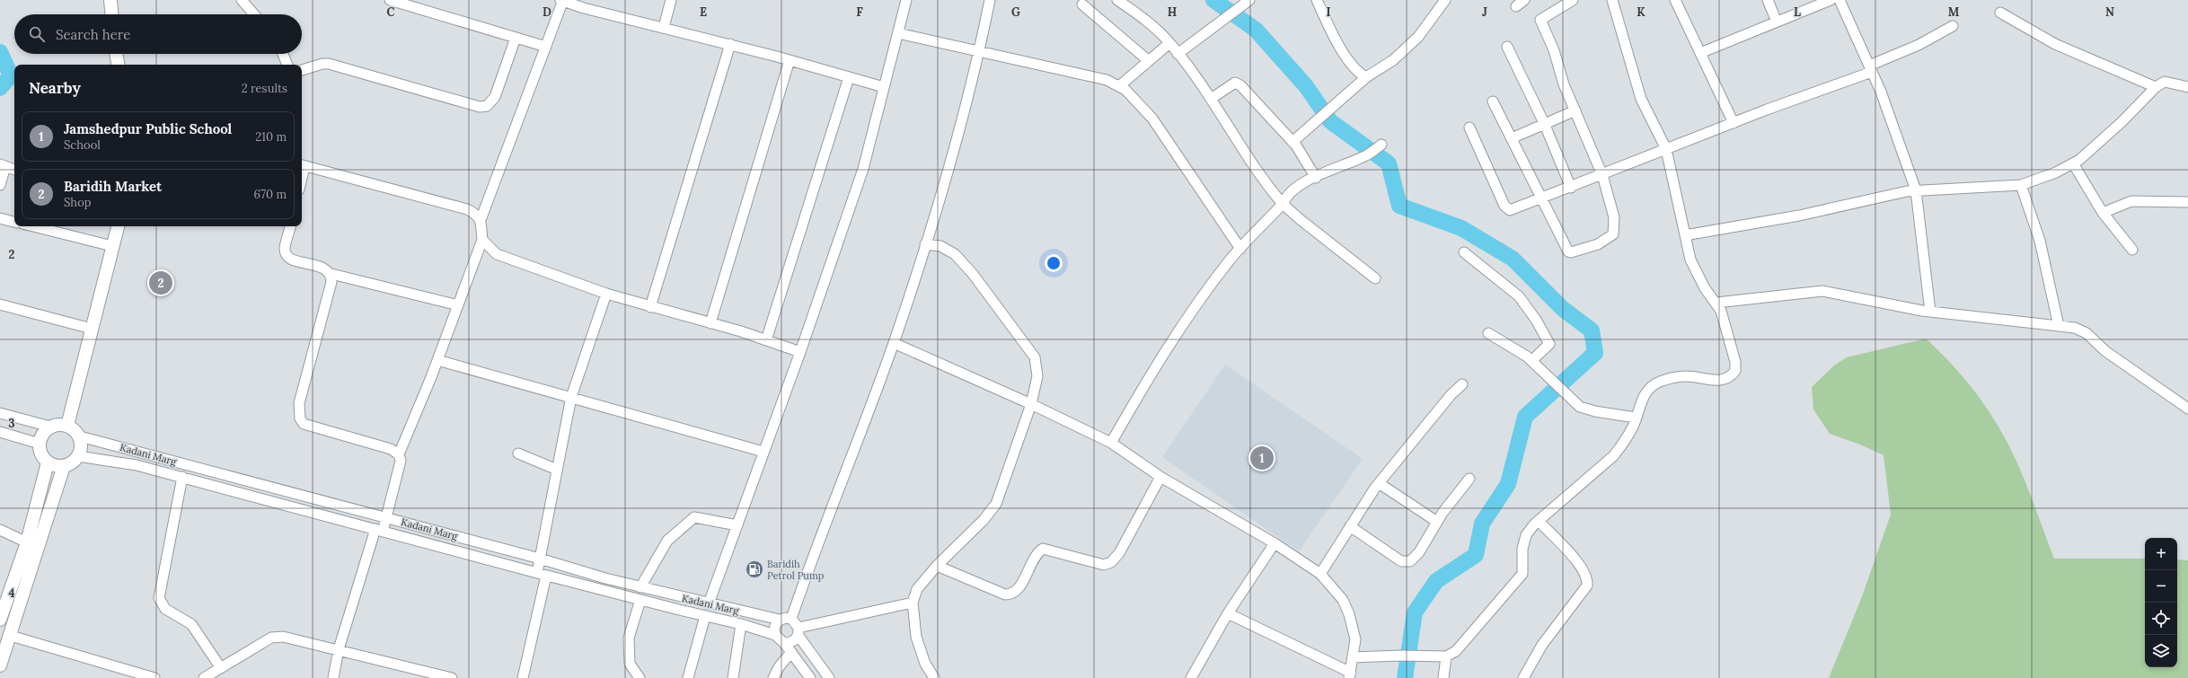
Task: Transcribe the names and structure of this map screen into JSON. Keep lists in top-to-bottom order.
{
  "streets": {
    "street": ["Kadani Marg"]
  },
  "places": {
    "fuel station": ["Baridih Petrol Pump"]
  },
  "page": {
    "search": "Search here",
    "heading": ["Nearby", "2 results"],
    "list": [
      {
        "mark": "1",
        "name": "Jamshedpur Public School",
        "note": "School",
        "value": "210 m"
      },
      {
        "mark": "2",
        "name": "Baridih Market",
        "note": "Shop",
        "value": "670 m"
      }
    ],
    "pins": ["2", "1"],
    "map_buttons": ["+", "−"]
  },
  "grid": {
    "columns": [
      "C",
      "D",
      "E",
      "F",
      "G",
      "H",
      "I",
      "J",
      "K",
      "L",
      "M",
      "N"
    ],
    "rows": ["2", "3", "4"]
  }
}
